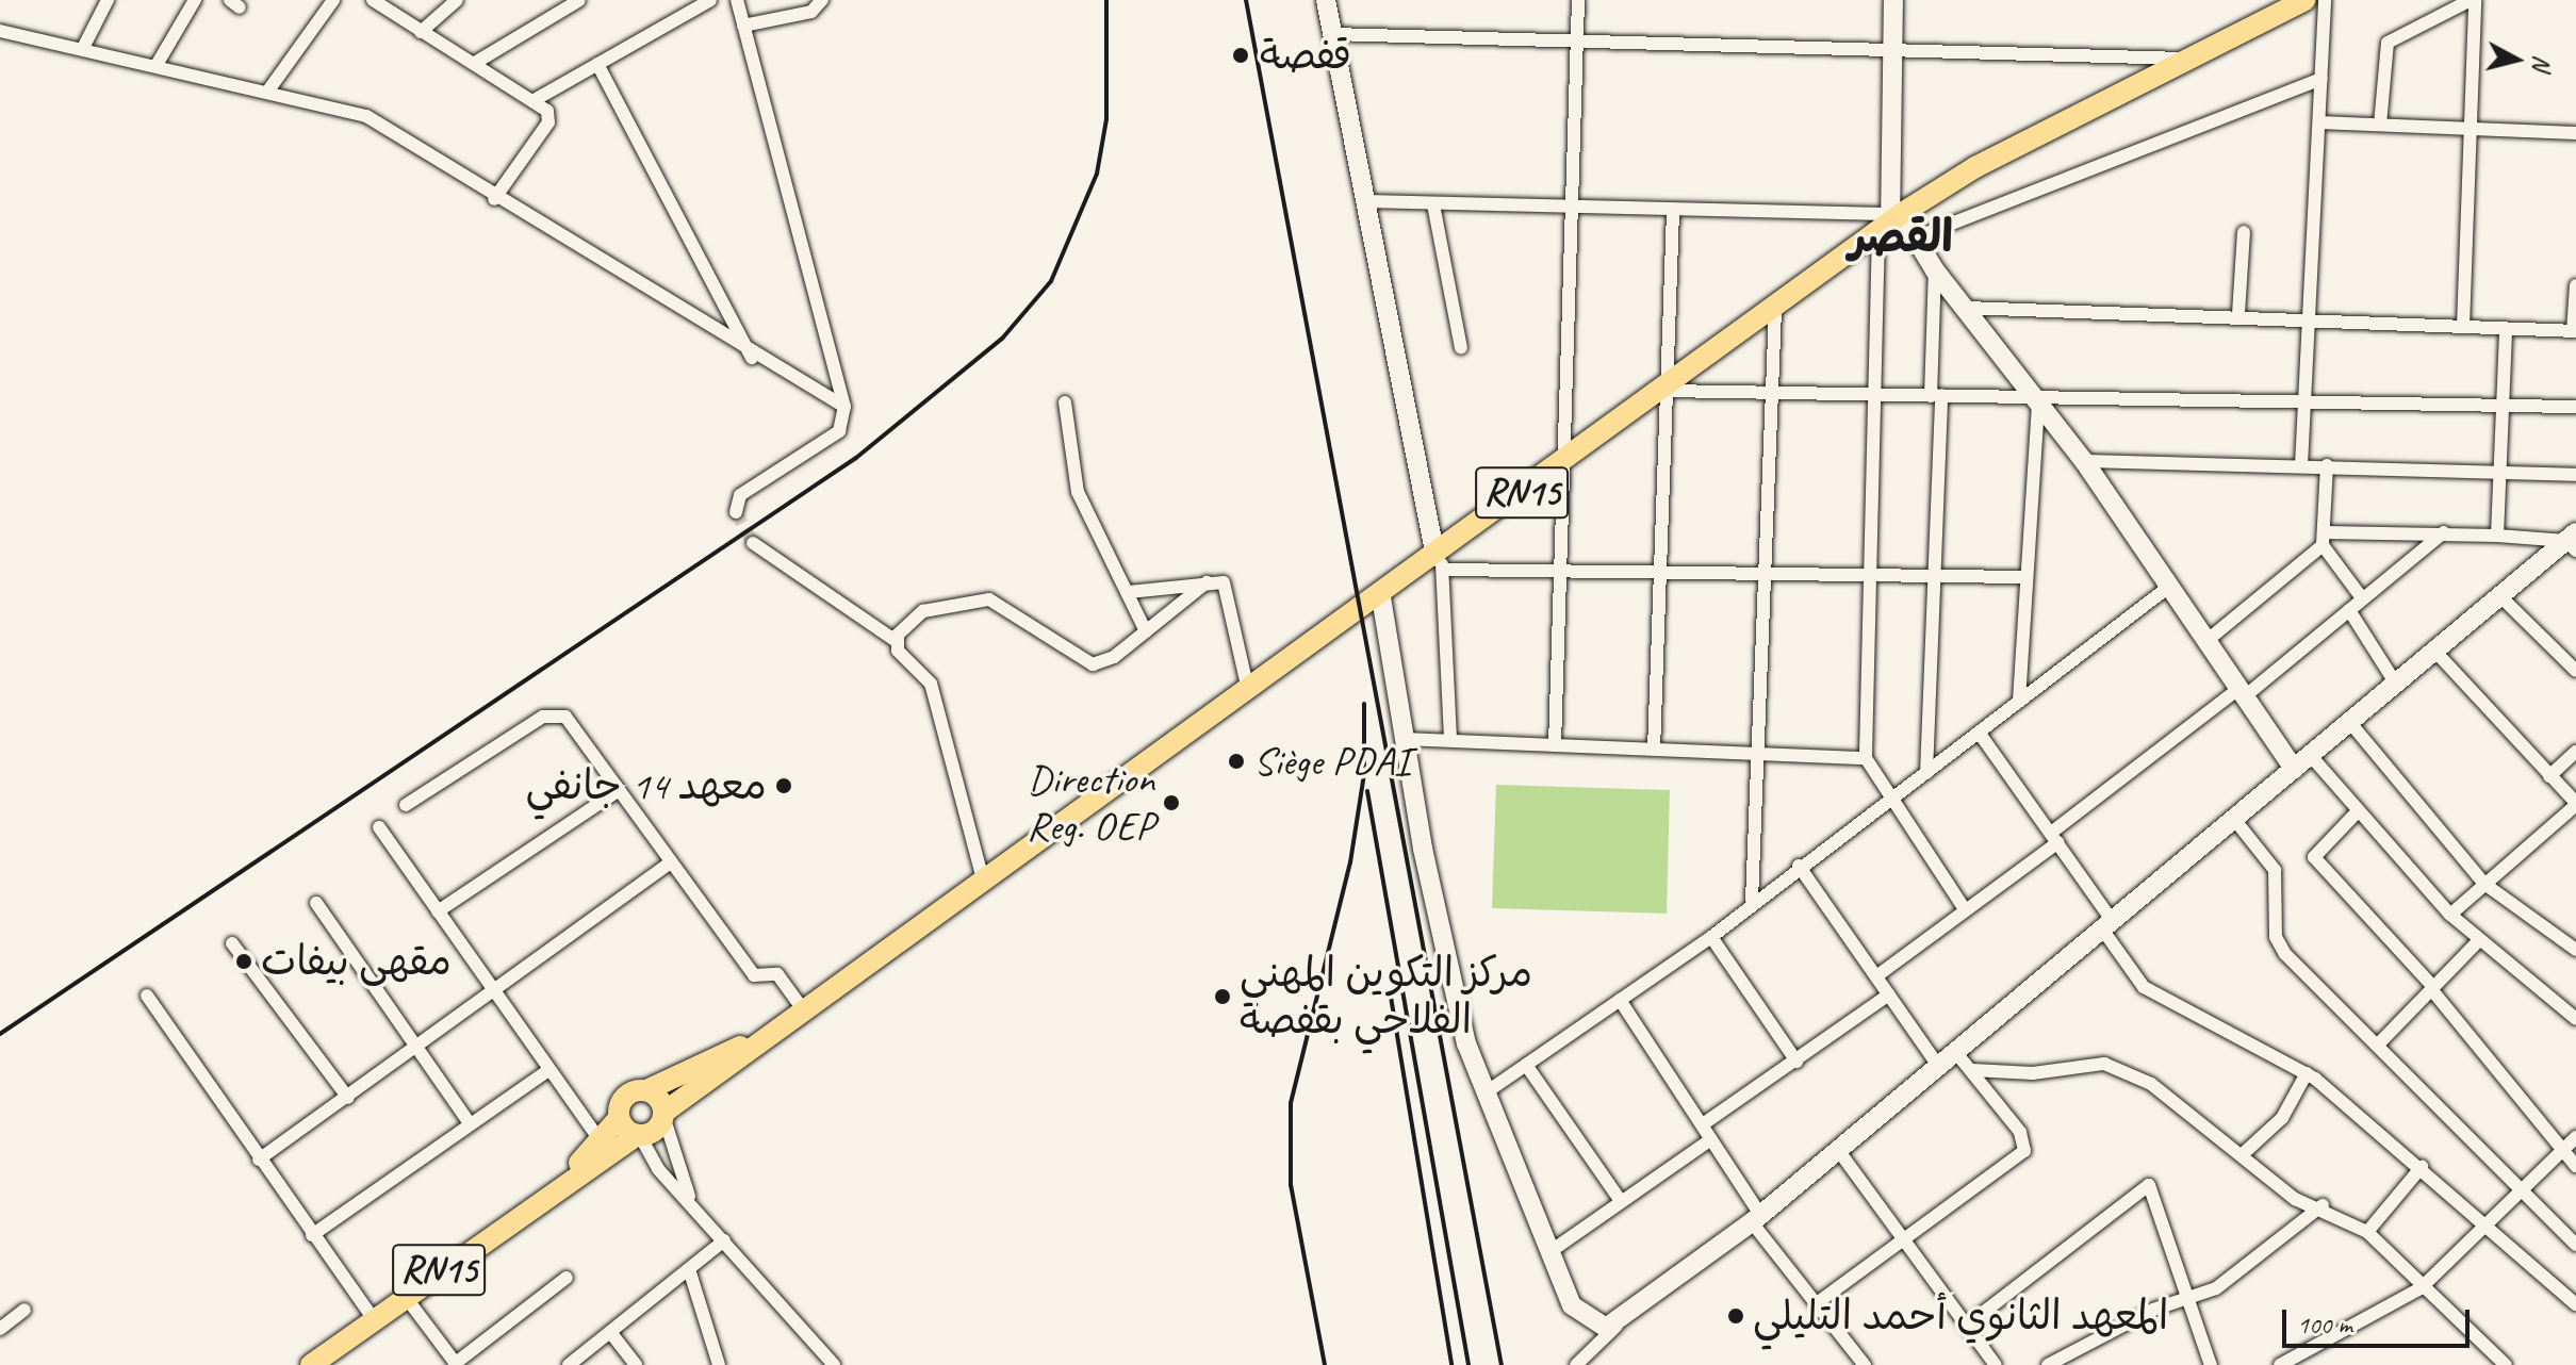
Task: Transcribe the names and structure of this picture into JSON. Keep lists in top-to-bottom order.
{
  "streets": {
    "main road": ["RN15"]
  },
  "districts": ["القصر"],
  "places": [
    "قفصة",
    "Siège PDAI",
    "معهد 14 جانفي",
    "Direction Reg. OEP",
    "مقهى بيفات",
    "مركز التكوين المهني الفلاحي بقفصة",
    "المعهد الثانوي أحمد التليلي"
  ],
  "scale_bar": "100 m",
  "north": "right"
}
